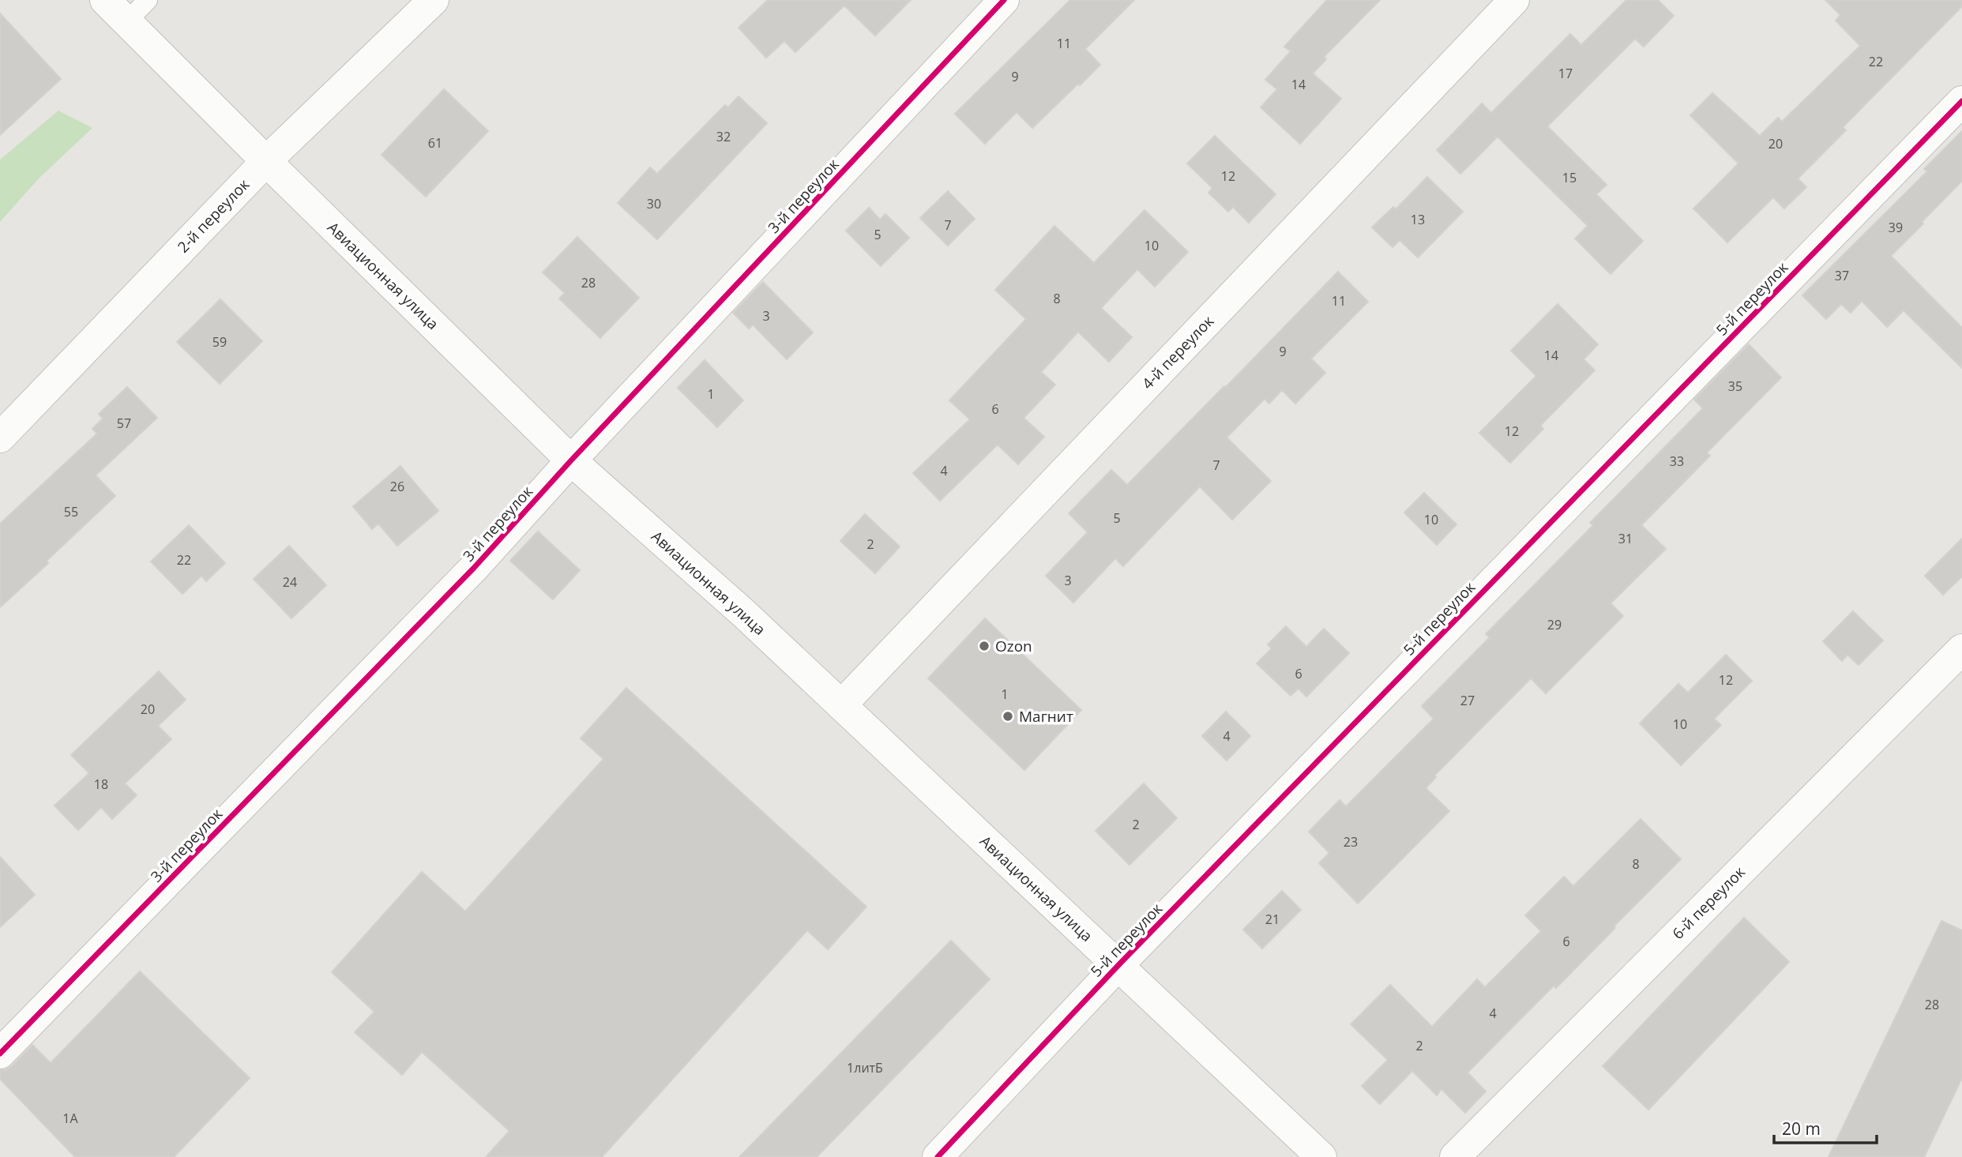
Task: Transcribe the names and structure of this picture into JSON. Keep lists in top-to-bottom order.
{
  "streets": {
    "street": [
      "3-й переулок",
      "2-й переулок",
      "Авиационная улица",
      "5-й переулок",
      "4-й переулок",
      "6-й переулок"
    ]
  },
  "crossings": [
    ["3-й переулок", "Авиационная улица"],
    ["2-й переулок", "Авиационная улица"],
    ["Авиационная улица", "5-й переулок"],
    ["Авиационная улица", "4-й переулок"]
  ],
  "places": ["Ozon", "Магнит"],
  "house_numbers": [
    "11",
    "22",
    "17",
    "9",
    "14",
    "32",
    "61",
    "20",
    "12",
    "15",
    "30",
    "13",
    "7",
    "39",
    "5",
    "10",
    "37",
    "28",
    "8",
    "11",
    "3",
    "59",
    "9",
    "14",
    "35",
    "1",
    "6",
    "57",
    "12",
    "33",
    "7",
    "4",
    "26",
    "55",
    "5",
    "10",
    "31",
    "2",
    "22",
    "3",
    "24",
    "29",
    "6",
    "12",
    "1",
    "27",
    "20",
    "10",
    "4",
    "18",
    "2",
    "23",
    "8",
    "21",
    "6",
    "28",
    "4",
    "2",
    "1литБ",
    "1А"
  ],
  "scale_bar": "20 m"
}
